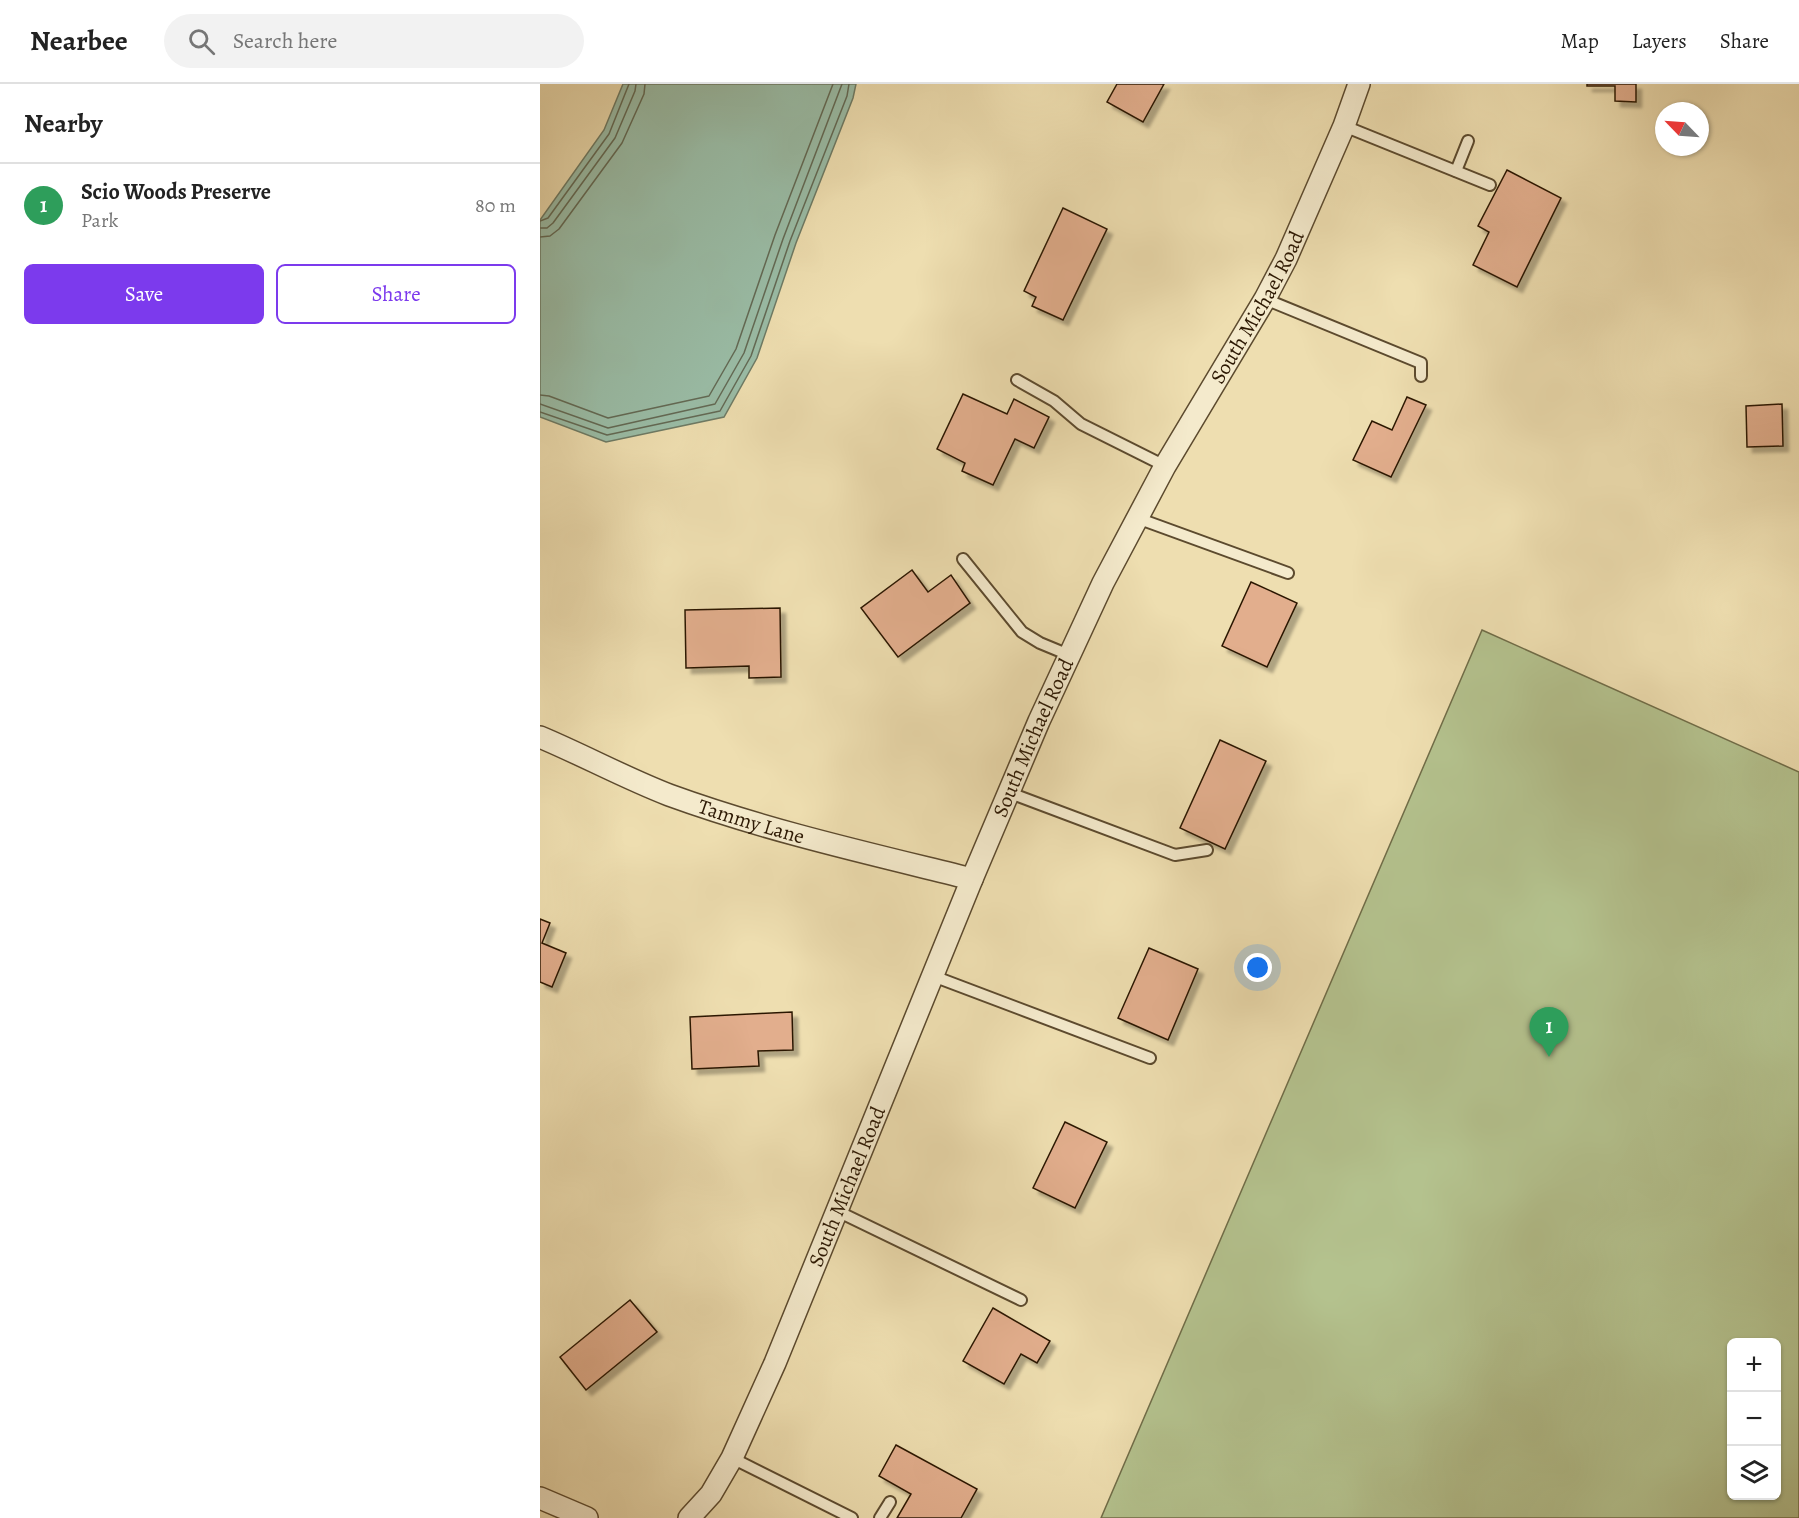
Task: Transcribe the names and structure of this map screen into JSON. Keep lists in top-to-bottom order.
{
  "streets": {
    "street": ["South Michael Road", "Tammy Lane"]
  },
  "crossings": [
    ["South Michael Road", "Tammy Lane"]
  ],
  "north": "top left",
  "page": {
    "header": "Nearbee",
    "search": "Search here",
    "nav": ["Map", "Layers", "Share"],
    "heading": "Nearby",
    "list": [
      {
        "mark": "1",
        "name": "Scio Woods Preserve",
        "note": "Park",
        "value": "80 m"
      }
    ],
    "buttons": ["Save", "Share"],
    "pins": "1",
    "map_buttons": ["+", "−"]
  }
}
